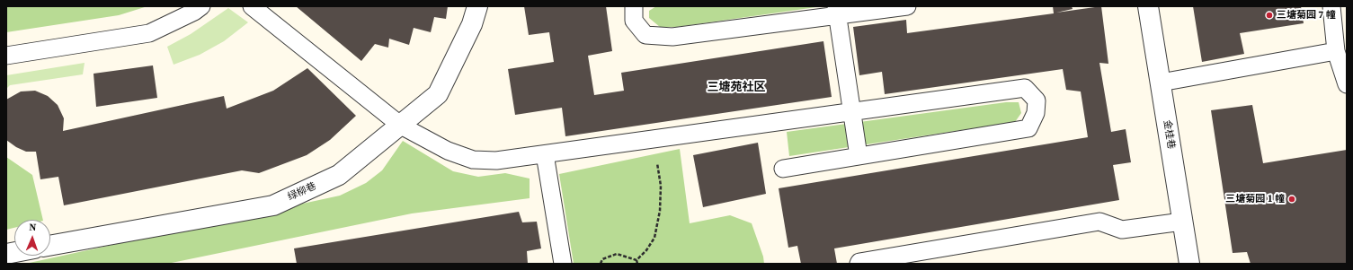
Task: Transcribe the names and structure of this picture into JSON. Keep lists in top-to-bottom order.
{
  "streets": {
    "street": ["金桂巷", "绿柳巷"]
  },
  "districts": ["三塘苑社区"],
  "places": ["三塘菊园 7 幢", "三塘菊园 1 幢"],
  "north": "top"
}
